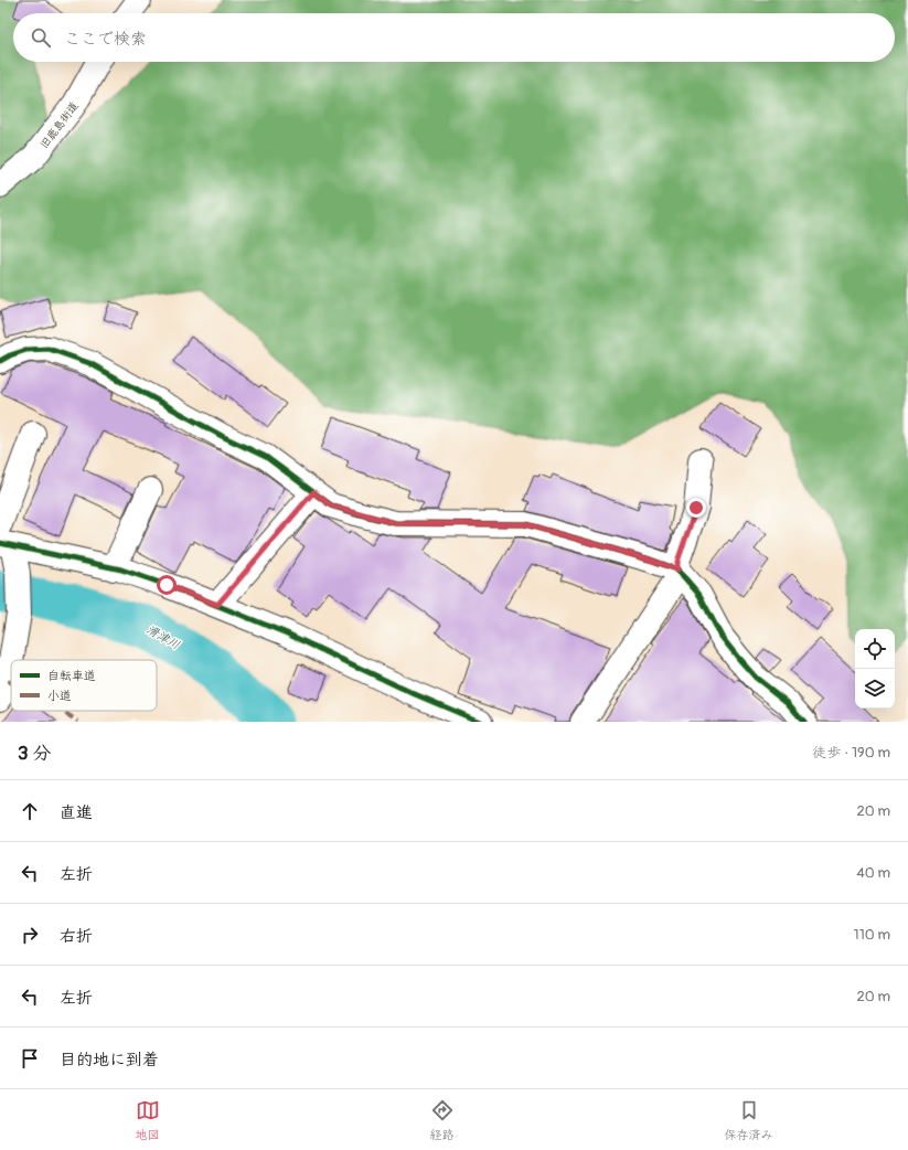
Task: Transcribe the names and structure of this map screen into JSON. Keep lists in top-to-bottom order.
{
  "streets": {
    "street": ["旧鹿島街道"]
  },
  "water": ["滑津川"],
  "legend": ["自転車道", "小道"],
  "page": {
    "search": "ここで検索",
    "heading": ["3 分", "徒歩 · 190 m"],
    "list": [
      ["直進", "20 m"],
      ["左折", "40 m"],
      ["右折", "110 m"],
      ["左折", "20 m"],
      "目的地に到着"
    ],
    "nav": ["地図", "経路", "保存済み"]
  }
}
